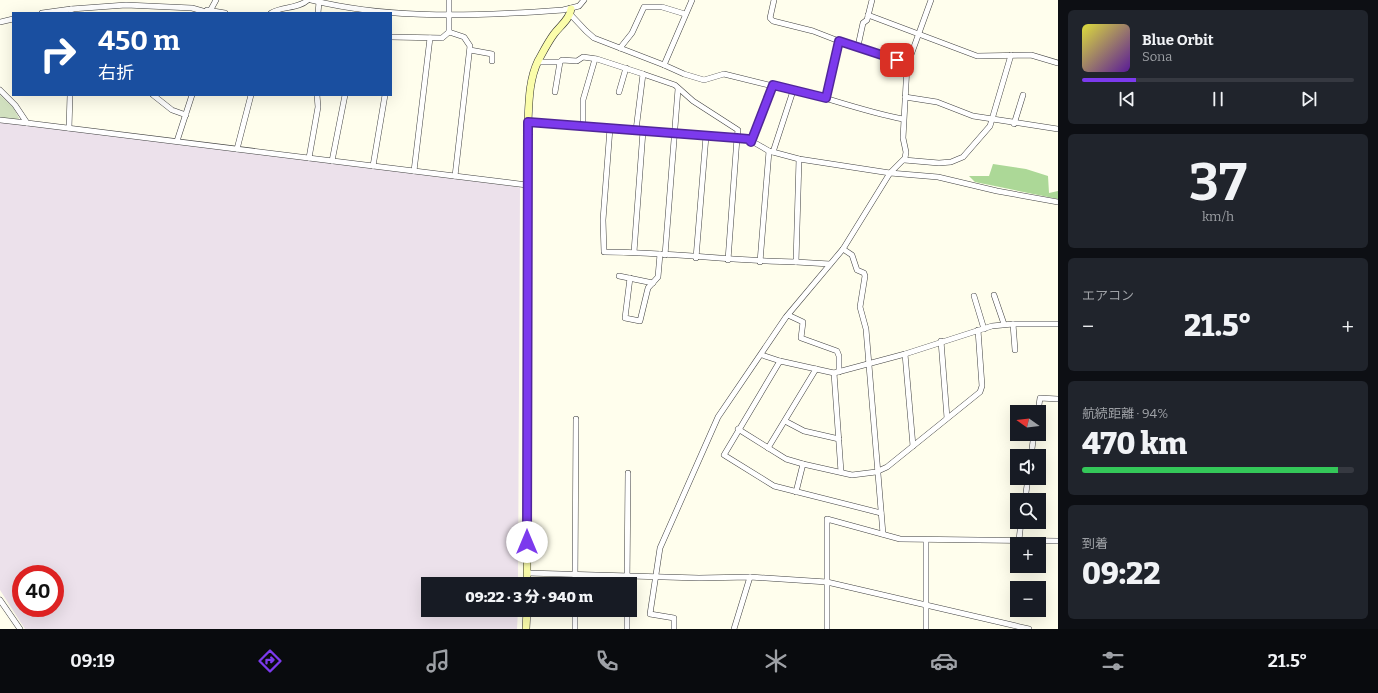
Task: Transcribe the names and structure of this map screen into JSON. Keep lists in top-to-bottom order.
{
  "north": "left",
  "page": {
    "turn": ["450 m", "右折"],
    "song": ["Blue Orbit", "Sona"],
    "tile": [
      ["37", "km/h"],
      "エアコン",
      ["航続距離 · 94%", "470 km"],
      ["到着", "09:22"]
    ],
    "heat": ["−", "21.5°", "+"],
    "map_buttons": ["+", "−"],
    "limit": "40",
    "trip": "09:22 · 3 分 · 940 m",
    "tabs": ["09:19", "21.5°"]
  }
}
